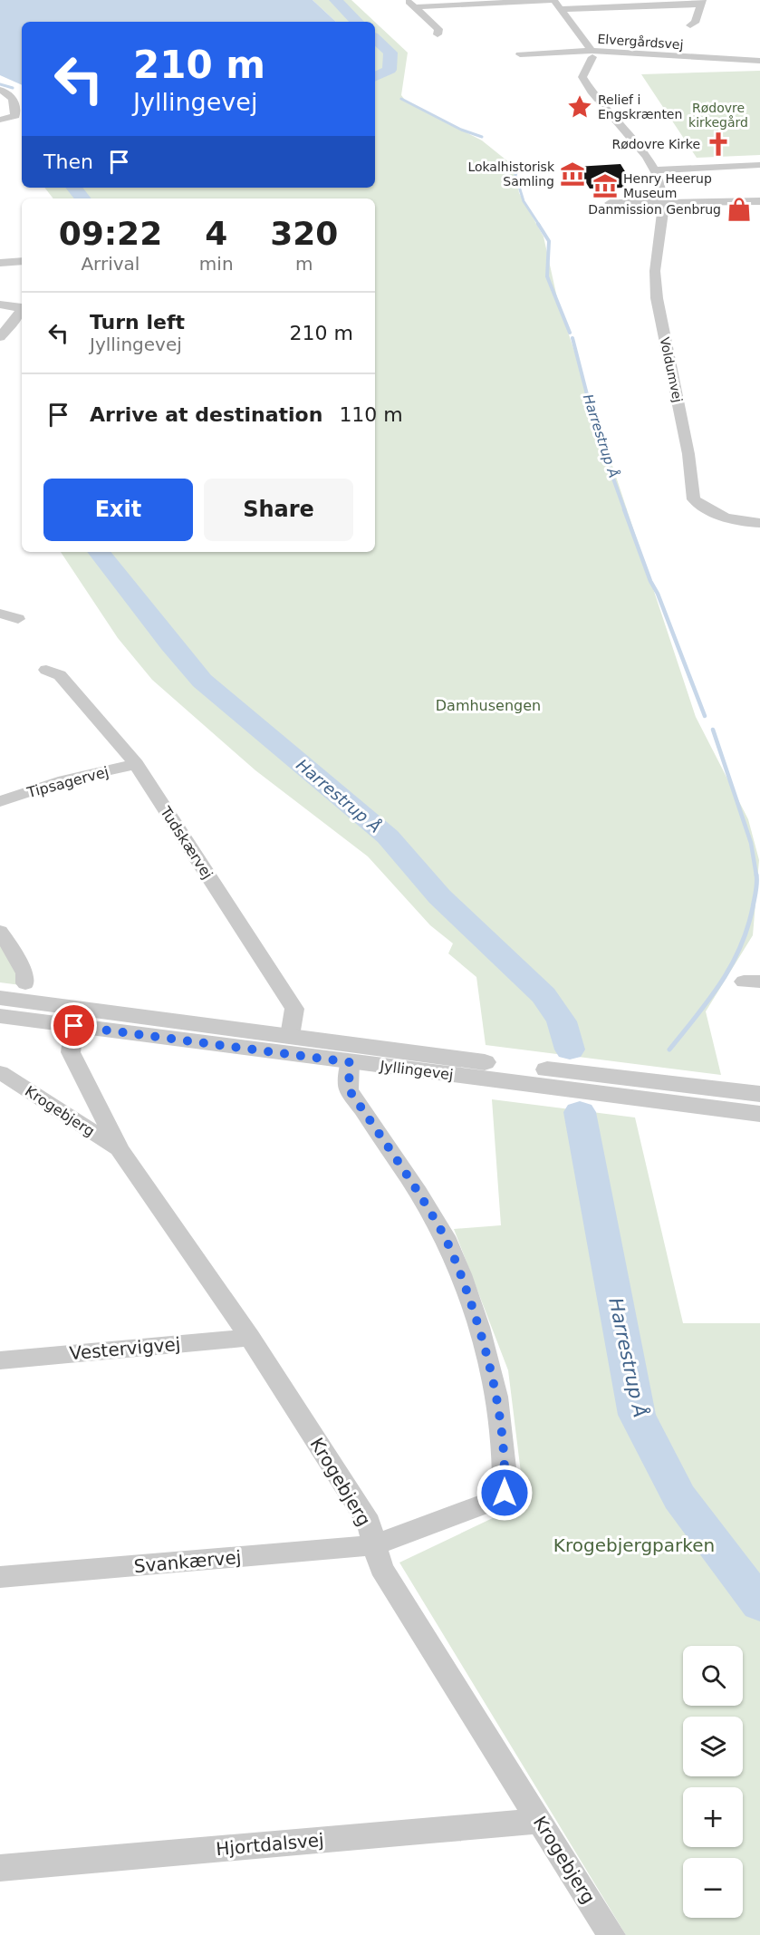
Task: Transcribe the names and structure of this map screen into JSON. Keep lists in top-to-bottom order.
{
  "streets": {
    "street": [
      "Elvergårdsvej",
      "Voldumvej",
      "Tipsagervej",
      "Tudskærvej",
      "Jyllingevej",
      "Krogebjerg",
      "Vestervigvej",
      "Svankærvej",
      "Hjortdalsvej"
    ]
  },
  "crossings": [
    ["Elvergårdsvej", "Voldumvej"],
    ["Tipsagervej", "Tudskærvej"],
    ["Tudskærvej", "Jyllingevej"],
    ["Jyllingevej", "Krogebjerg"],
    ["Krogebjerg", "Vestervigvej"],
    ["Krogebjerg", "Svankærvej"],
    ["Krogebjerg", "Hjortdalsvej"]
  ],
  "water": ["Harrestrup Å"],
  "parks": ["Rødovre kirkegård", "Damhusengen", "Krogebjergparken"],
  "places": {
    "place": ["Relief i Engskrænten"],
    "church": ["Rødovre Kirke"],
    "museum": ["Lokalhistorisk Samling", "Henry Heerup Museum"],
    "shop": ["Danmission Genbrug"]
  },
  "page": {
    "turn": ["210 m", "Jyllingevej"],
    "then": "Then",
    "eta": [
      "09:22",
      "Arrival",
      "4",
      "min",
      "320",
      "m"
    ],
    "list": [
      {
        "name": "Turn left",
        "note": "Jyllingevej",
        "value": "210 m"
      },
      {
        "name": "Arrive at destination",
        "value": "110 m"
      }
    ],
    "buttons": ["Exit", "Share"],
    "map_buttons": ["+", "−"]
  }
}
